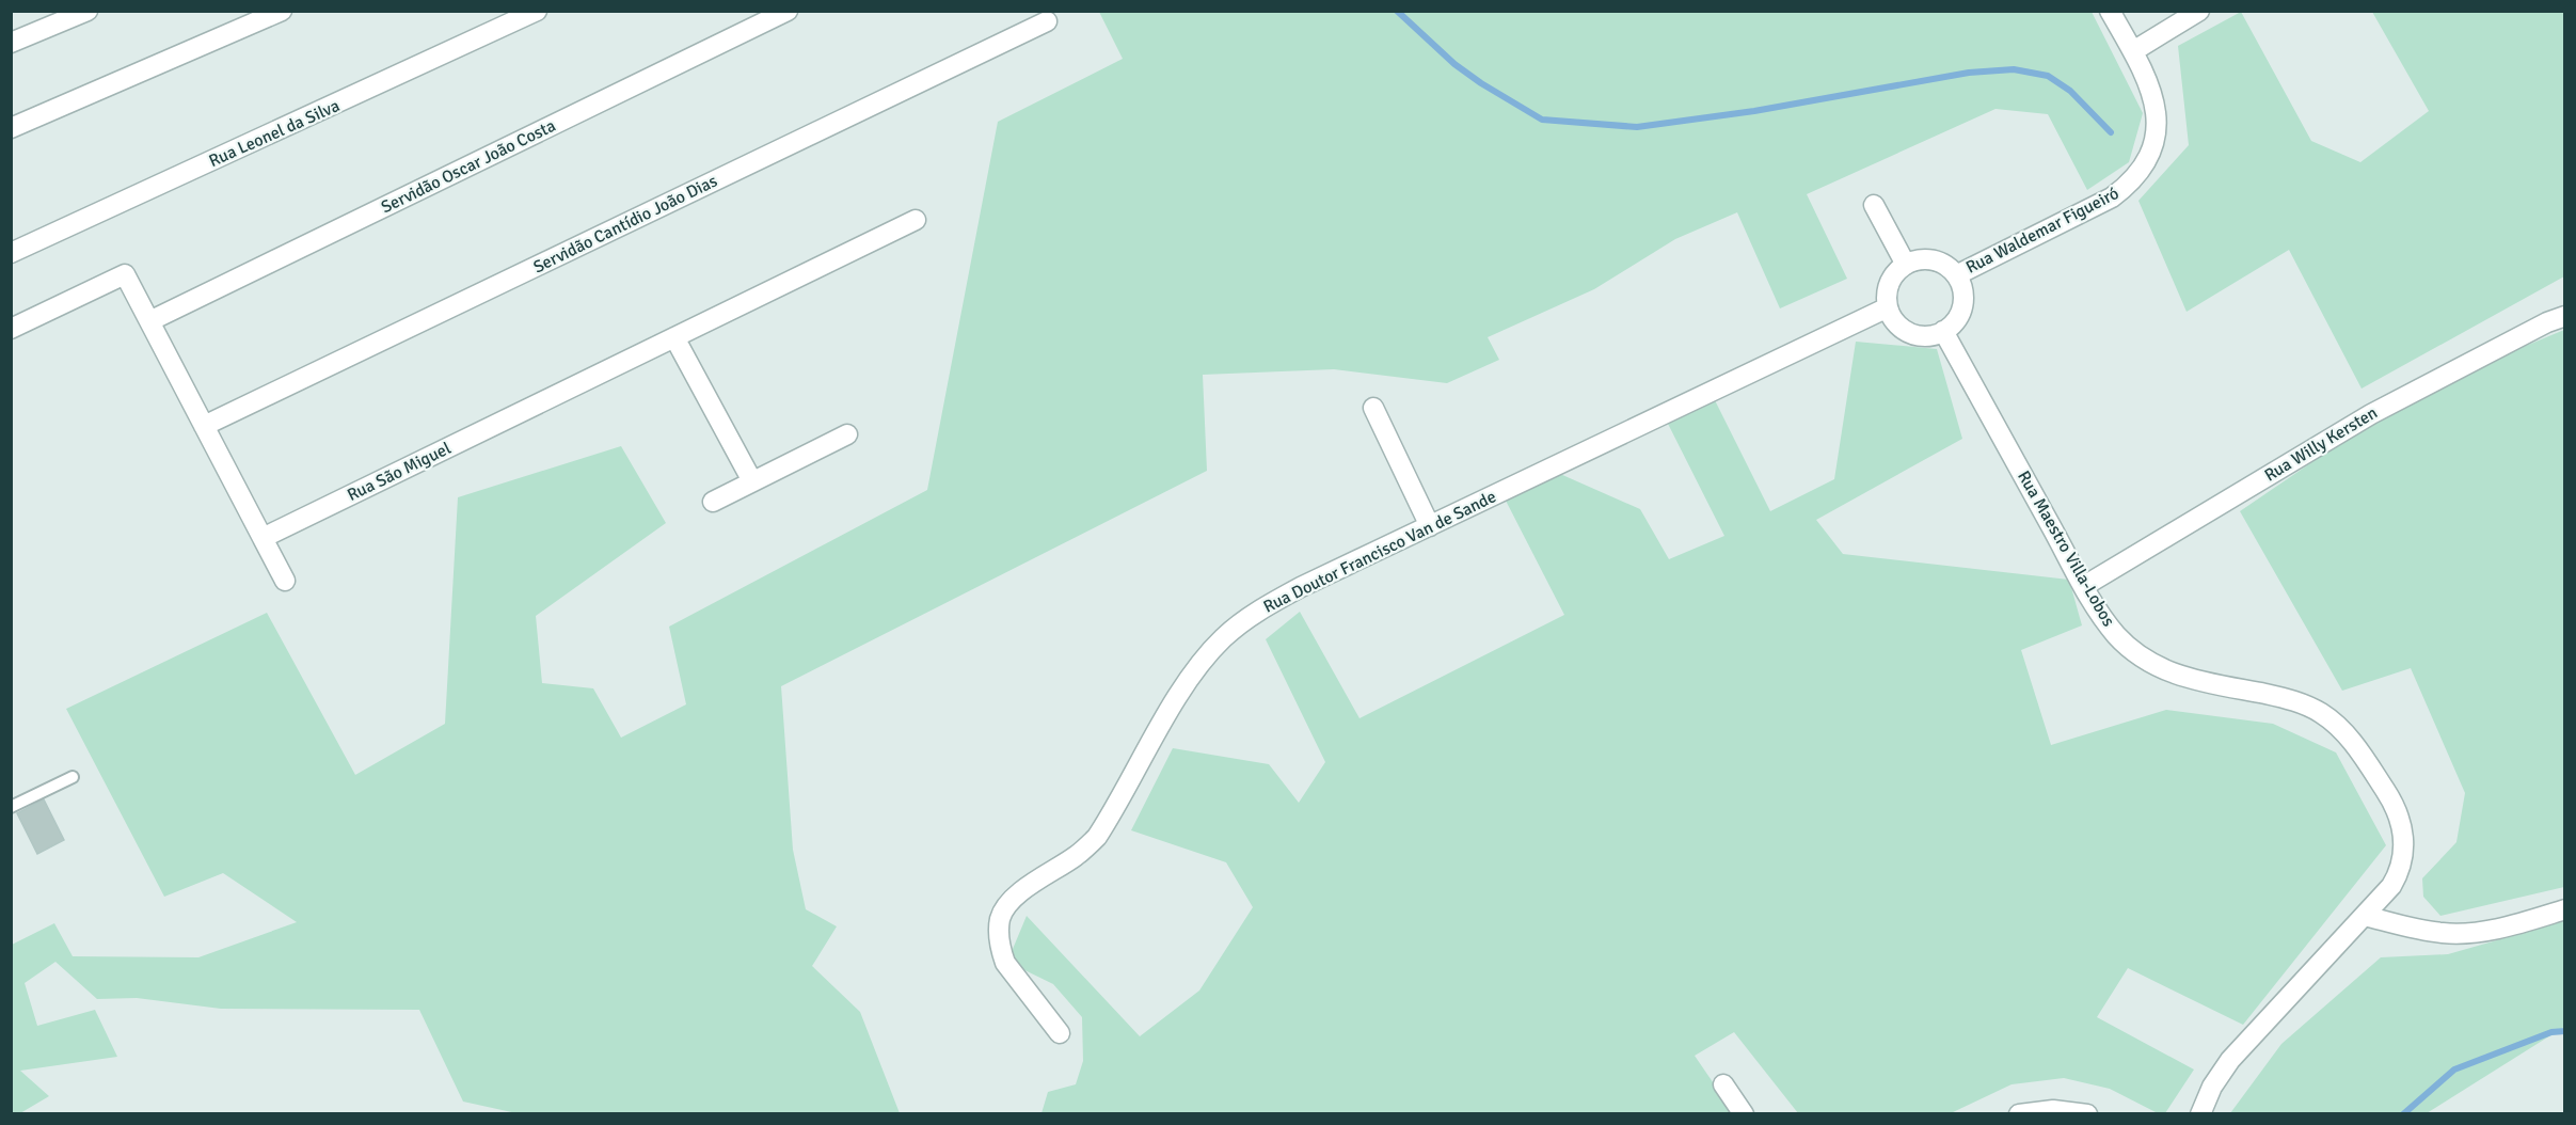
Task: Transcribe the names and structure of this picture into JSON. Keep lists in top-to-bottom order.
{
  "streets": {
    "street": [
      "Rua Leonel da Silva",
      "Servidão Oscar João Costa",
      "Servidão Cantídio João Dias",
      "Rua Waldemar Figueiró",
      "Rua Willy Kersten",
      "Rua São Miguel",
      "Rua Maestro Villa-Lobos",
      "Rua Doutor Francisco Van de Sande"
    ]
  },
  "crossings": [
    ["Rua Waldemar Figueiró", "Rua Maestro Villa-Lobos"],
    ["Rua Waldemar Figueiró", "Rua Doutor Francisco Van de Sande"],
    ["Rua Willy Kersten", "Rua Maestro Villa-Lobos"],
    ["Rua Maestro Villa-Lobos", "Rua Doutor Francisco Van de Sande"]
  ]
}
